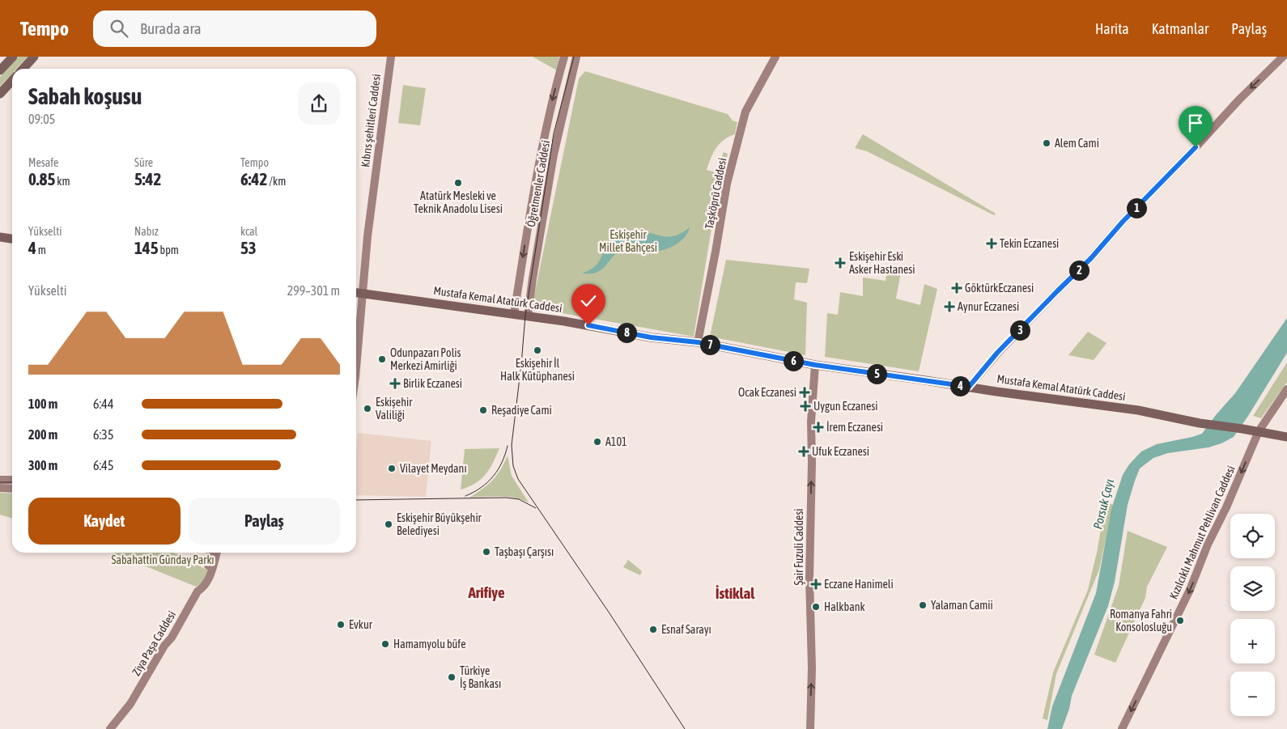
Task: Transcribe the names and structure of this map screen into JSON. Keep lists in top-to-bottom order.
{
  "streets": {
    "main road": [
      "Kıbrıs şehitleri Caddesi",
      "Öğretmenler Caddesi",
      "Taşköprü Caddesi",
      "Mustafa Kemal Atatürk Caddesi",
      "Kızılcıklı Mahmut Pehlivan Caddesi",
      "Şair Fuzuli Caddesi",
      "Ziya Paşa Caddesi"
    ]
  },
  "crossings": [
    ["Kıbrıs şehitleri Caddesi", "Mustafa Kemal Atatürk Caddesi"],
    ["Öğretmenler Caddesi", "Mustafa Kemal Atatürk Caddesi"],
    ["Taşköprü Caddesi", "Mustafa Kemal Atatürk Caddesi"],
    ["Mustafa Kemal Atatürk Caddesi", "Kızılcıklı Mahmut Pehlivan Caddesi"],
    ["Mustafa Kemal Atatürk Caddesi", "Şair Fuzuli Caddesi"]
  ],
  "one_way": ["Kızılcıklı Mahmut Pehlivan Caddesi", "Şair Fuzuli Caddesi"],
  "districts": ["Arifiye", "İstiklal"],
  "water": ["Porsuk Çayı"],
  "parks": ["Eskişehir Millet Bahçesi", "Sabahattin Günday Parkı"],
  "places": {
    "other": [
      "Alem Cami",
      "Atatürk Mesleki ve Teknik Anadolu Lisesi",
      "Eskişehir İl Halk Kütüphanesi",
      "Odunpazarı Polis Merkezi Amirliği",
      "Eskişehir Valiliği",
      "Reşadiye Cami",
      "A101",
      "Vilayet Meydanı",
      "Eskişehir Büyükşehir Belediyesi",
      "Taşbaşı Çarşısı",
      "Yalaman Camii",
      "Halkbank",
      "Romanya Fahri Konsolosluğu",
      "Evkur",
      "Esnaf Sarayı",
      "Hamamyolu büfe",
      "Türkiye İş Bankası"
    ],
    "health": [
      "Tekin Eczanesi",
      "Eskişehir Eski Asker Hastanesi",
      "GöktürkEczanesi",
      "Aynur Eczanesi",
      "Birlik Eczanesi",
      "Ocak Eczanesi",
      "Uygun Eczanesi",
      "İrem Eczanesi",
      "Ufuk Eczanesi",
      "Eczane Hanimeli"
    ]
  },
  "page": {
    "header": "Tempo",
    "search": "Burada ara",
    "nav": ["Harita", "Katmanlar", "Paylaş"],
    "heading": ["Sabah koşusu", "09:05"],
    "stats": [
      ["Mesafe", "0.85 km"],
      ["Süre", "5:42"],
      ["Tempo", "6:42 /km"],
      ["Yükselti", "4 m"],
      ["Nabız", "145 bpm"],
      ["kcal", "53"]
    ],
    "pins": [
      "1",
      "2",
      "3",
      "8",
      "7",
      "6",
      "5",
      "4"
    ],
    "chart": ["Yükselti", "299–301 m"],
    "list": [
      {
        "name": "100 m",
        "note": "6:44"
      },
      {
        "name": "200 m",
        "note": "6:35"
      },
      {
        "name": "300 m",
        "note": "6:45"
      }
    ],
    "buttons": ["Kaydet", "Paylaş"],
    "map_buttons": ["+", "−"]
  }
}
